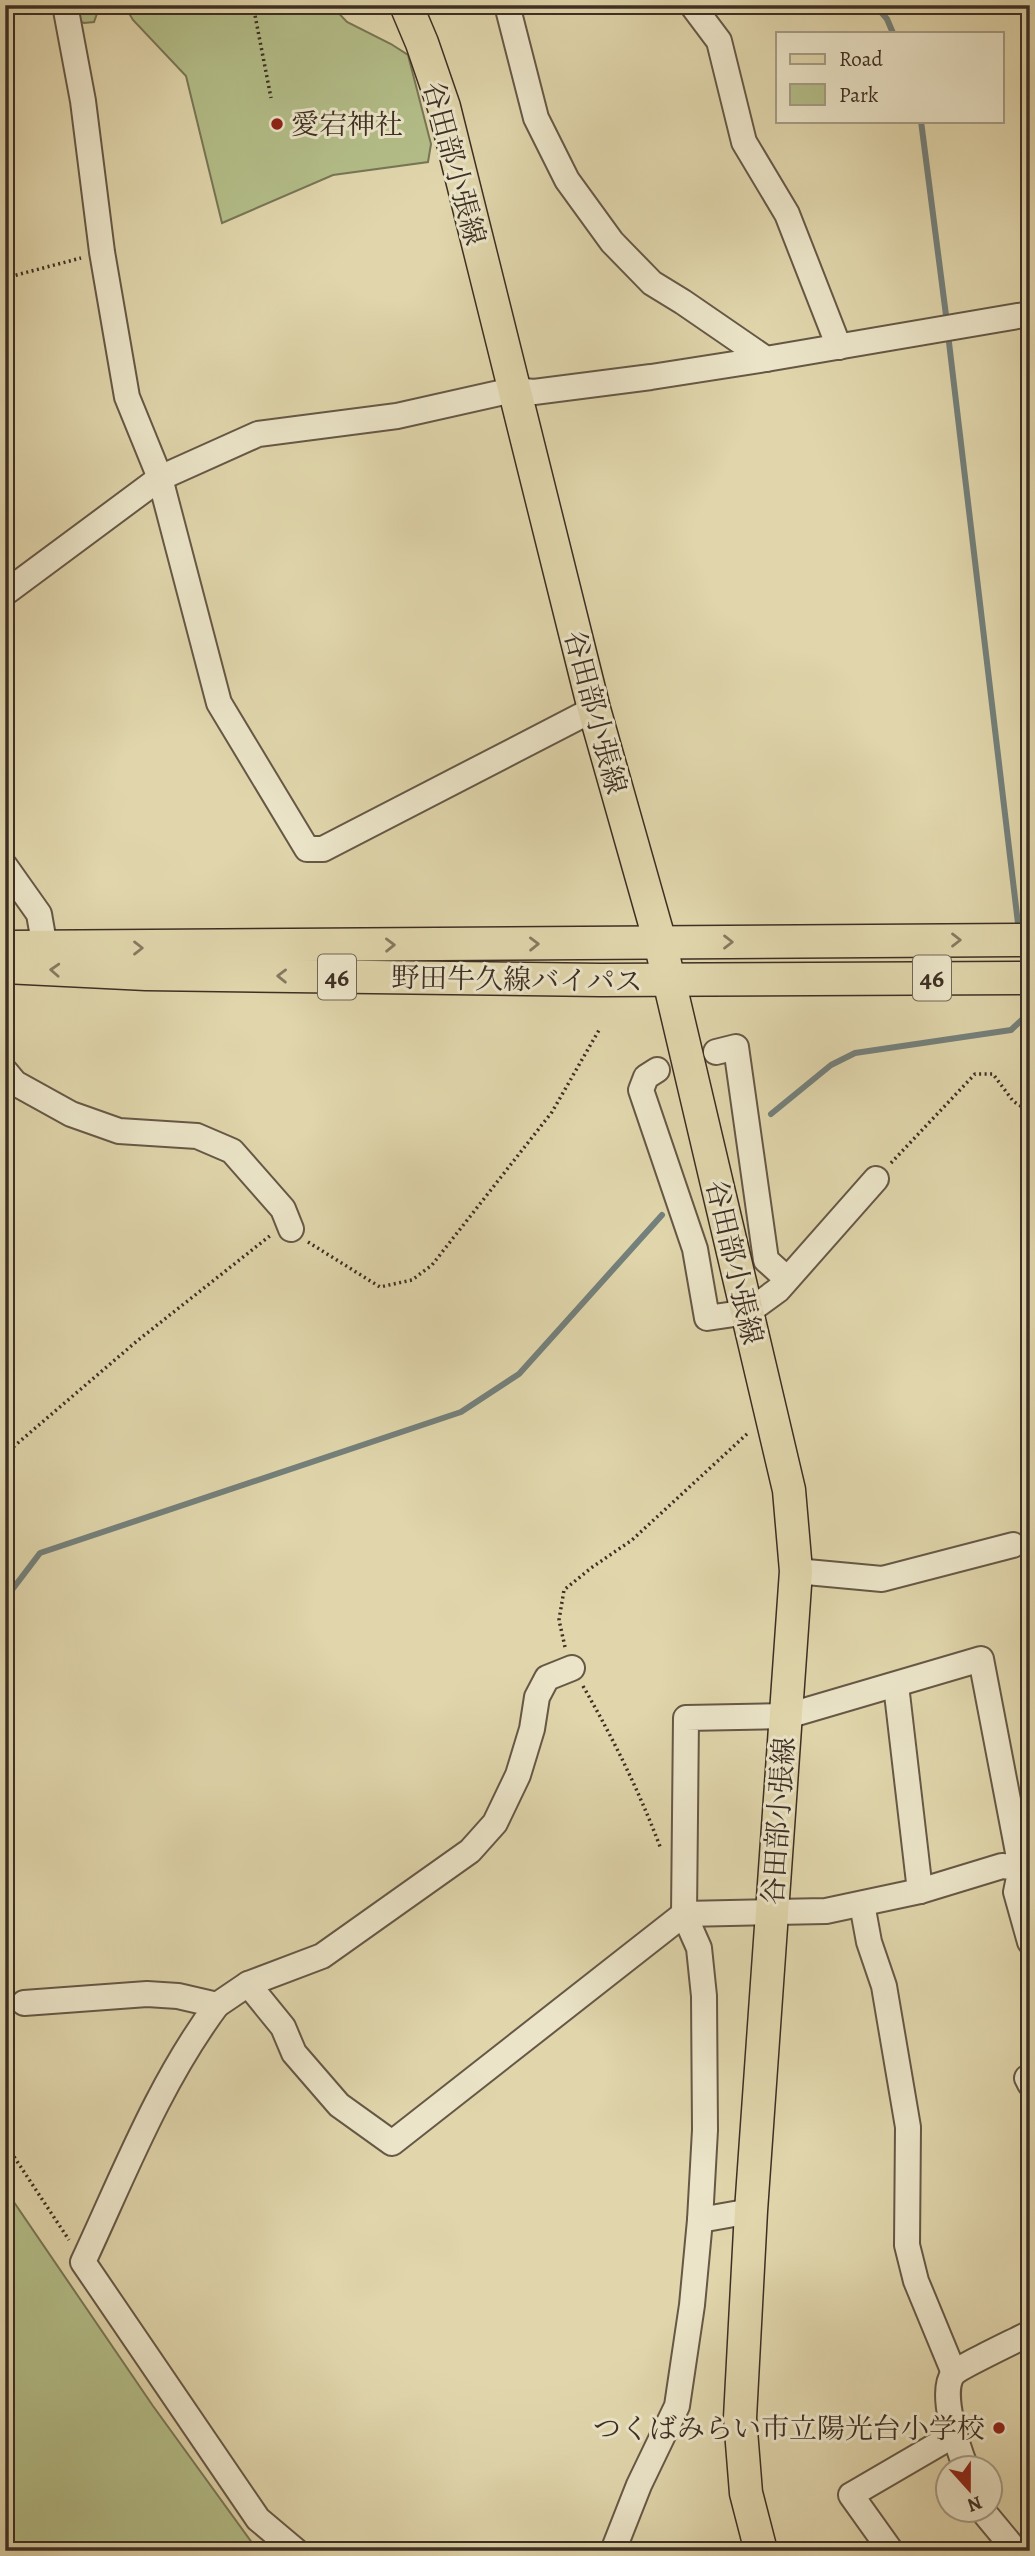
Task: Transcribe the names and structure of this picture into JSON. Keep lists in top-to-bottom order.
{
  "streets": {
    "main road": ["谷田部小張線", "46", "野田牛久線バイパス"]
  },
  "crossings": [
    ["谷田部小張線", "野田牛久線バイパス"]
  ],
  "places": ["愛宕神社", "つくばみらい市立陽光台小学校"],
  "legend": ["Road", "Park"],
  "north": "bottom"
}
